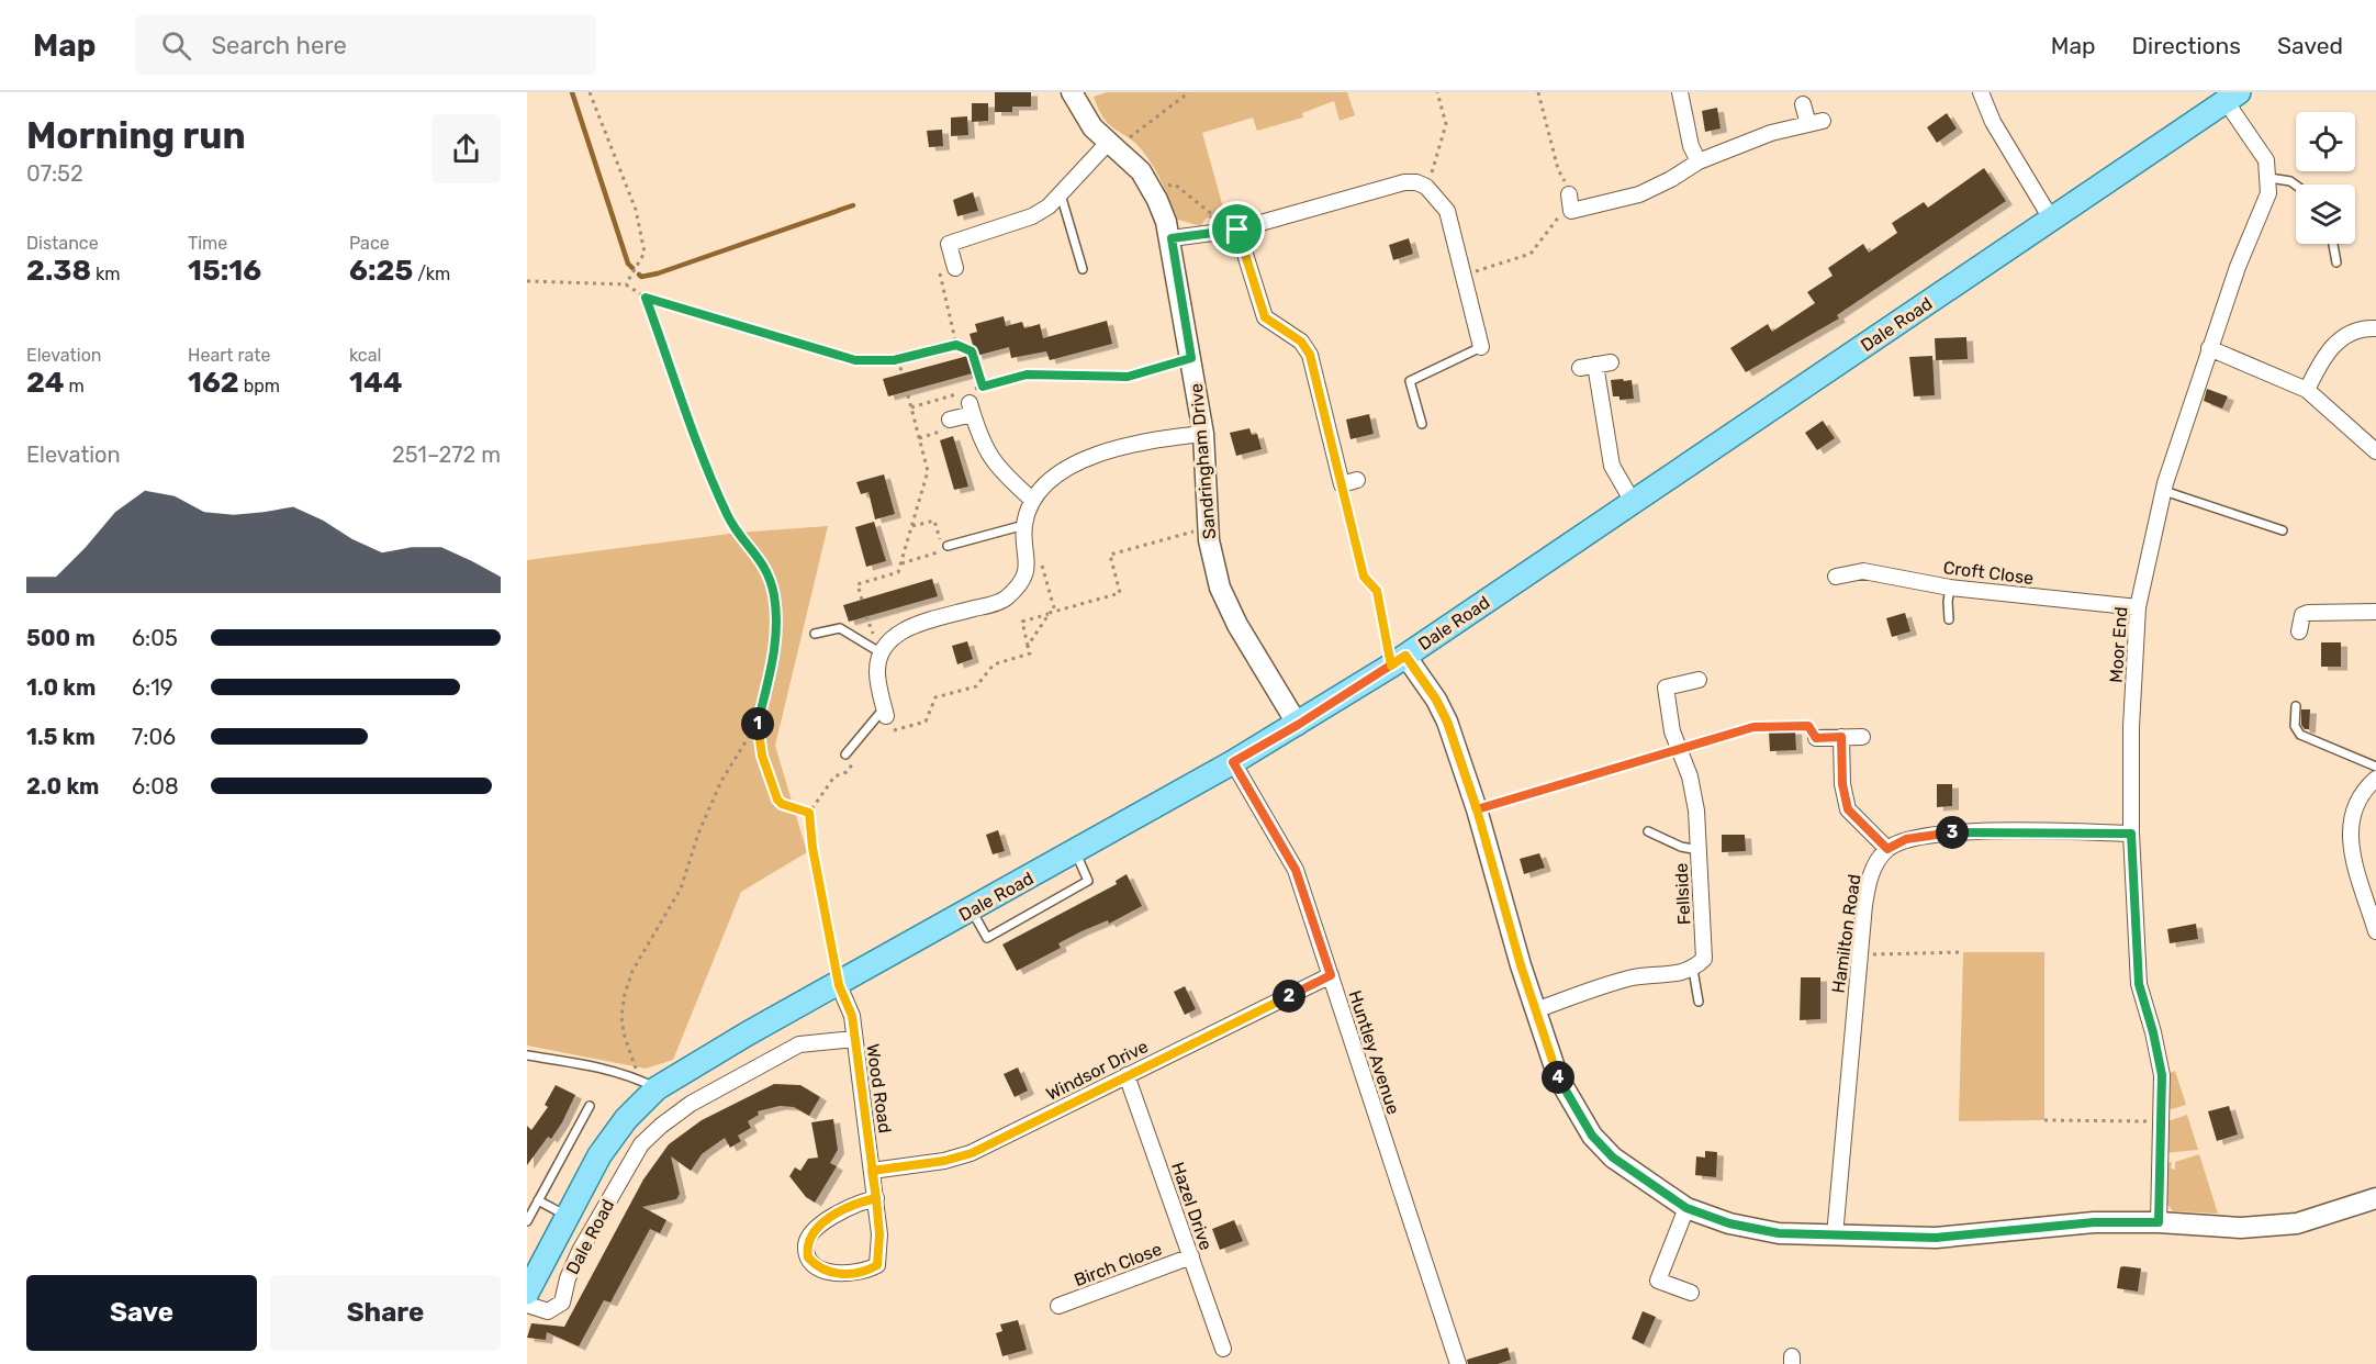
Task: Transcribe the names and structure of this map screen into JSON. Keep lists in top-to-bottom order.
{
  "streets": {
    "main road": ["Dale Road"],
    "street": [
      "Sandringham Drive",
      "Croft Close",
      "Moor End",
      "Fellside",
      "Hamilton Road",
      "Huntley Avenue",
      "Windsor Drive",
      "Wood Road",
      "Hazel Drive",
      "Birch Close"
    ]
  },
  "crossings": [
    ["Dale Road", "Sandringham Drive"],
    ["Dale Road", "Huntley Avenue"],
    ["Dale Road", "Wood Road"],
    ["Croft Close", "Moor End"],
    ["Huntley Avenue", "Windsor Drive"],
    ["Windsor Drive", "Wood Road"],
    ["Windsor Drive", "Hazel Drive"],
    ["Hazel Drive", "Birch Close"]
  ],
  "page": {
    "header": "Map",
    "search": "Search here",
    "nav": ["Map", "Directions", "Saved"],
    "heading": ["Morning run", "07:52"],
    "stats": [
      ["Distance", "2.38 km"],
      ["Time", "15:16"],
      ["Pace", "6:25 /km"],
      ["Elevation", "24 m"],
      ["Heart rate", "162 bpm"],
      ["kcal", "144"]
    ],
    "chart": ["Elevation", "251–272 m"],
    "list": [
      {
        "name": "500 m",
        "note": "6:05"
      },
      {
        "name": "1.0 km",
        "note": "6:19"
      },
      {
        "name": "1.5 km",
        "note": "7:06"
      },
      {
        "name": "2.0 km",
        "note": "6:08"
      }
    ],
    "pins": [
      "1",
      "3",
      "2",
      "4"
    ],
    "buttons": ["Save", "Share"]
  }
}
